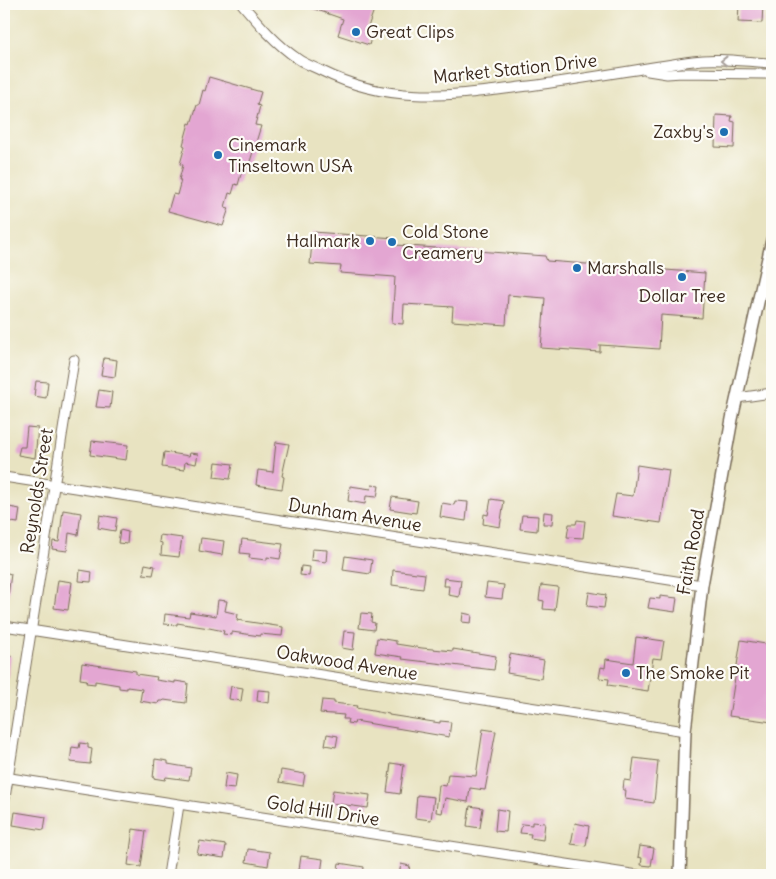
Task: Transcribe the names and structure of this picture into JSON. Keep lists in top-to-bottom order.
{
  "streets": {
    "main road": ["Faith Road"],
    "street": [
      "Market Station Drive",
      "Reynolds Street",
      "Dunham Avenue",
      "Oakwood Avenue",
      "Gold Hill Drive"
    ]
  },
  "crossings": [
    ["Reynolds Street", "Dunham Avenue"],
    ["Reynolds Street", "Oakwood Avenue"],
    ["Reynolds Street", "Gold Hill Drive"],
    ["Dunham Avenue", "Faith Road"],
    ["Faith Road", "Oakwood Avenue"]
  ],
  "places": [
    "Great Clips",
    "Zaxby's",
    "Cinemark Tinseltown USA",
    "Hallmark",
    "Cold Stone Creamery",
    "Marshalls",
    "Dollar Tree",
    "The Smoke Pit"
  ]
}
